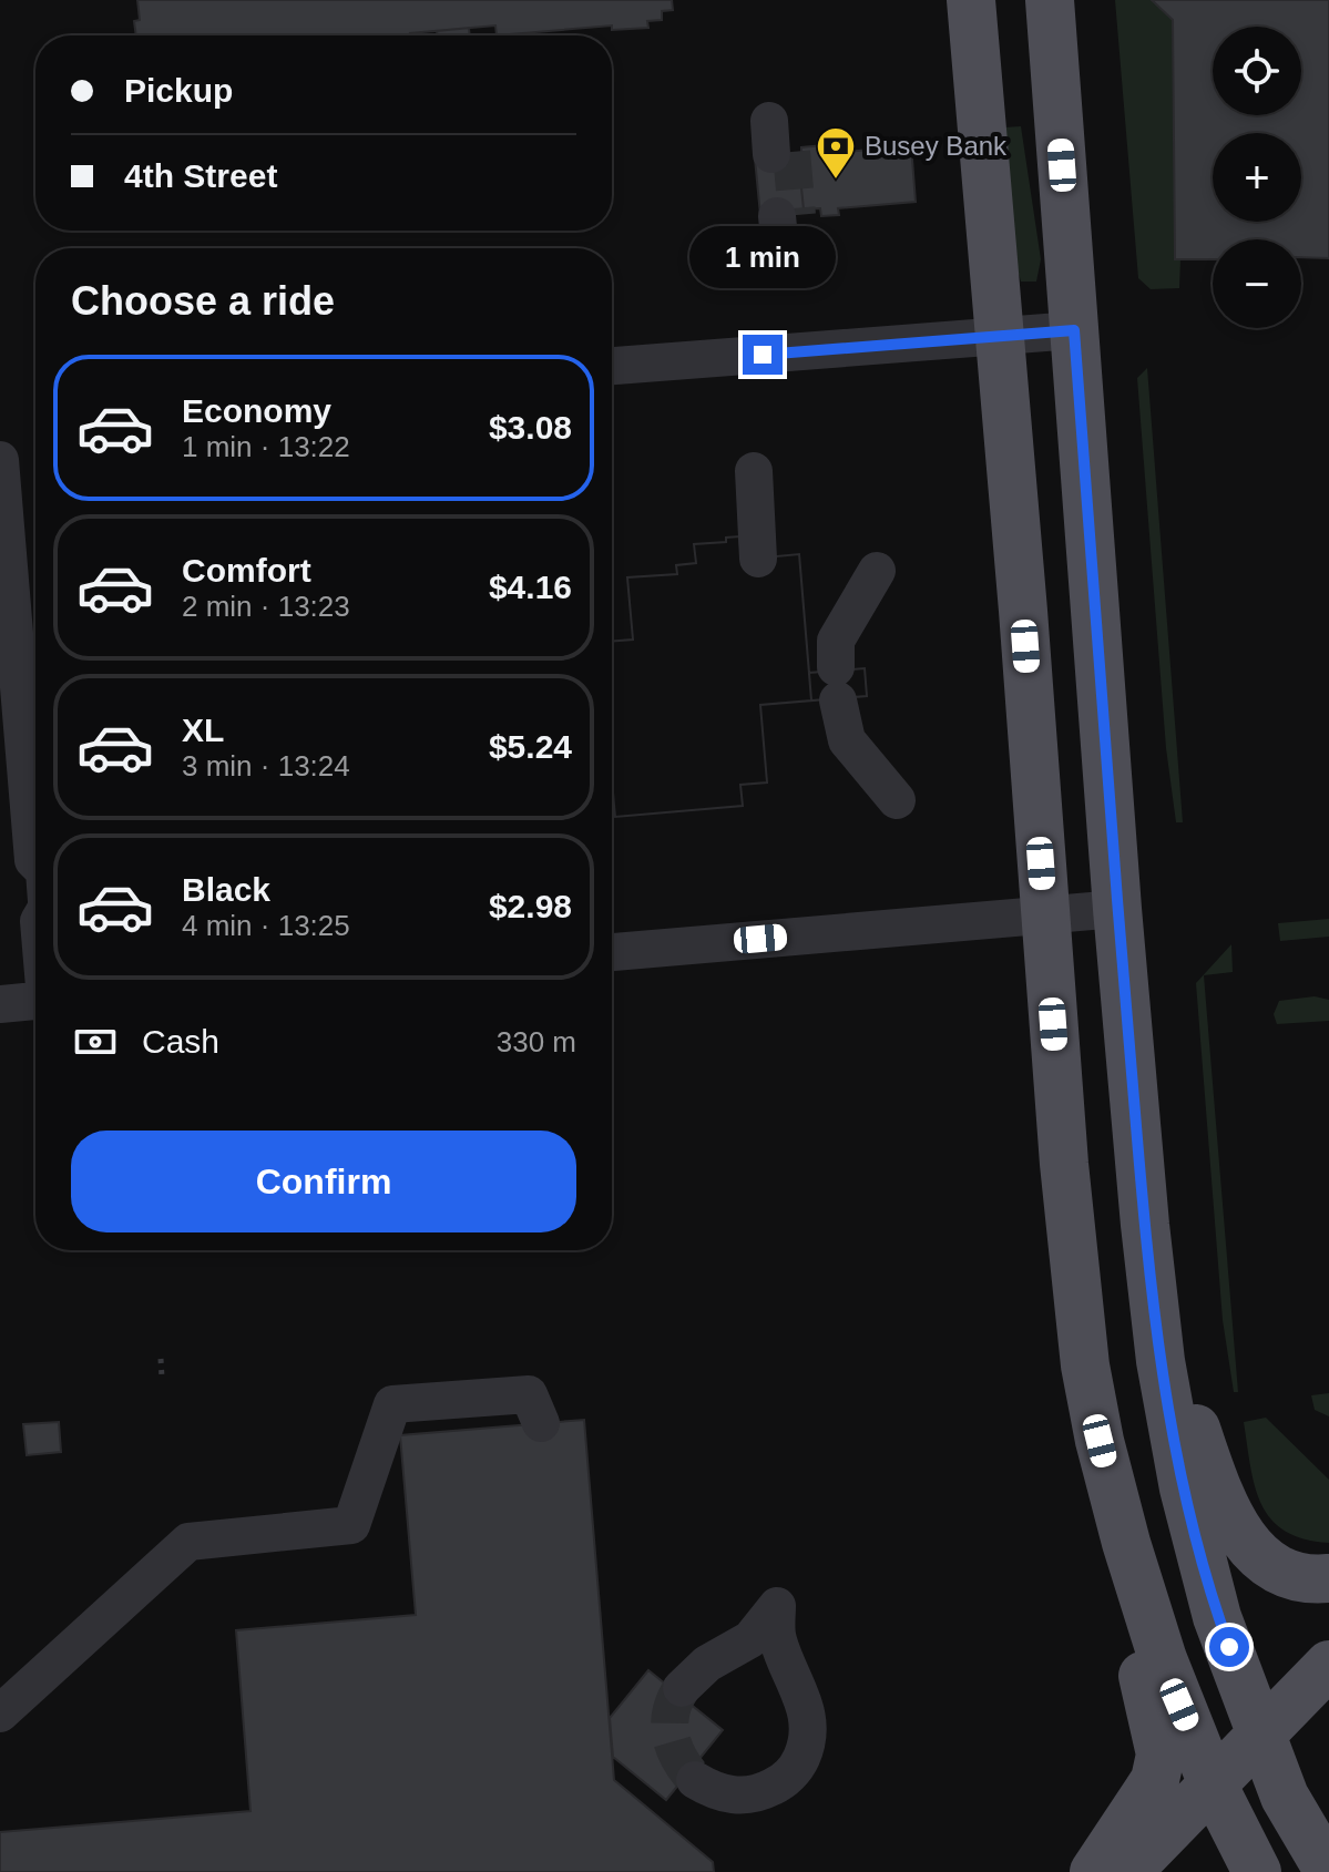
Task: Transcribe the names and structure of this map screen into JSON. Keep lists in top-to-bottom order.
{
  "places": {
    "bank": ["Busey Bank"]
  },
  "page": {
    "map_buttons": ["+", "−"],
    "banner": ["Pickup", "4th Street"],
    "bubble": "1 min",
    "heading": "Choose a ride",
    "list": [
      {
        "name": "Economy",
        "note": "1 min · 13:22",
        "value": "$3.08"
      },
      {
        "name": "Comfort",
        "note": "2 min · 13:23",
        "value": "$4.16"
      },
      {
        "name": "XL",
        "note": "3 min · 13:24",
        "value": "$5.24"
      },
      {
        "name": "Black",
        "note": "4 min · 13:25",
        "value": "$2.98"
      }
    ],
    "pay": ["Cash", "330 m"],
    "buttons": "Confirm"
  }
}
